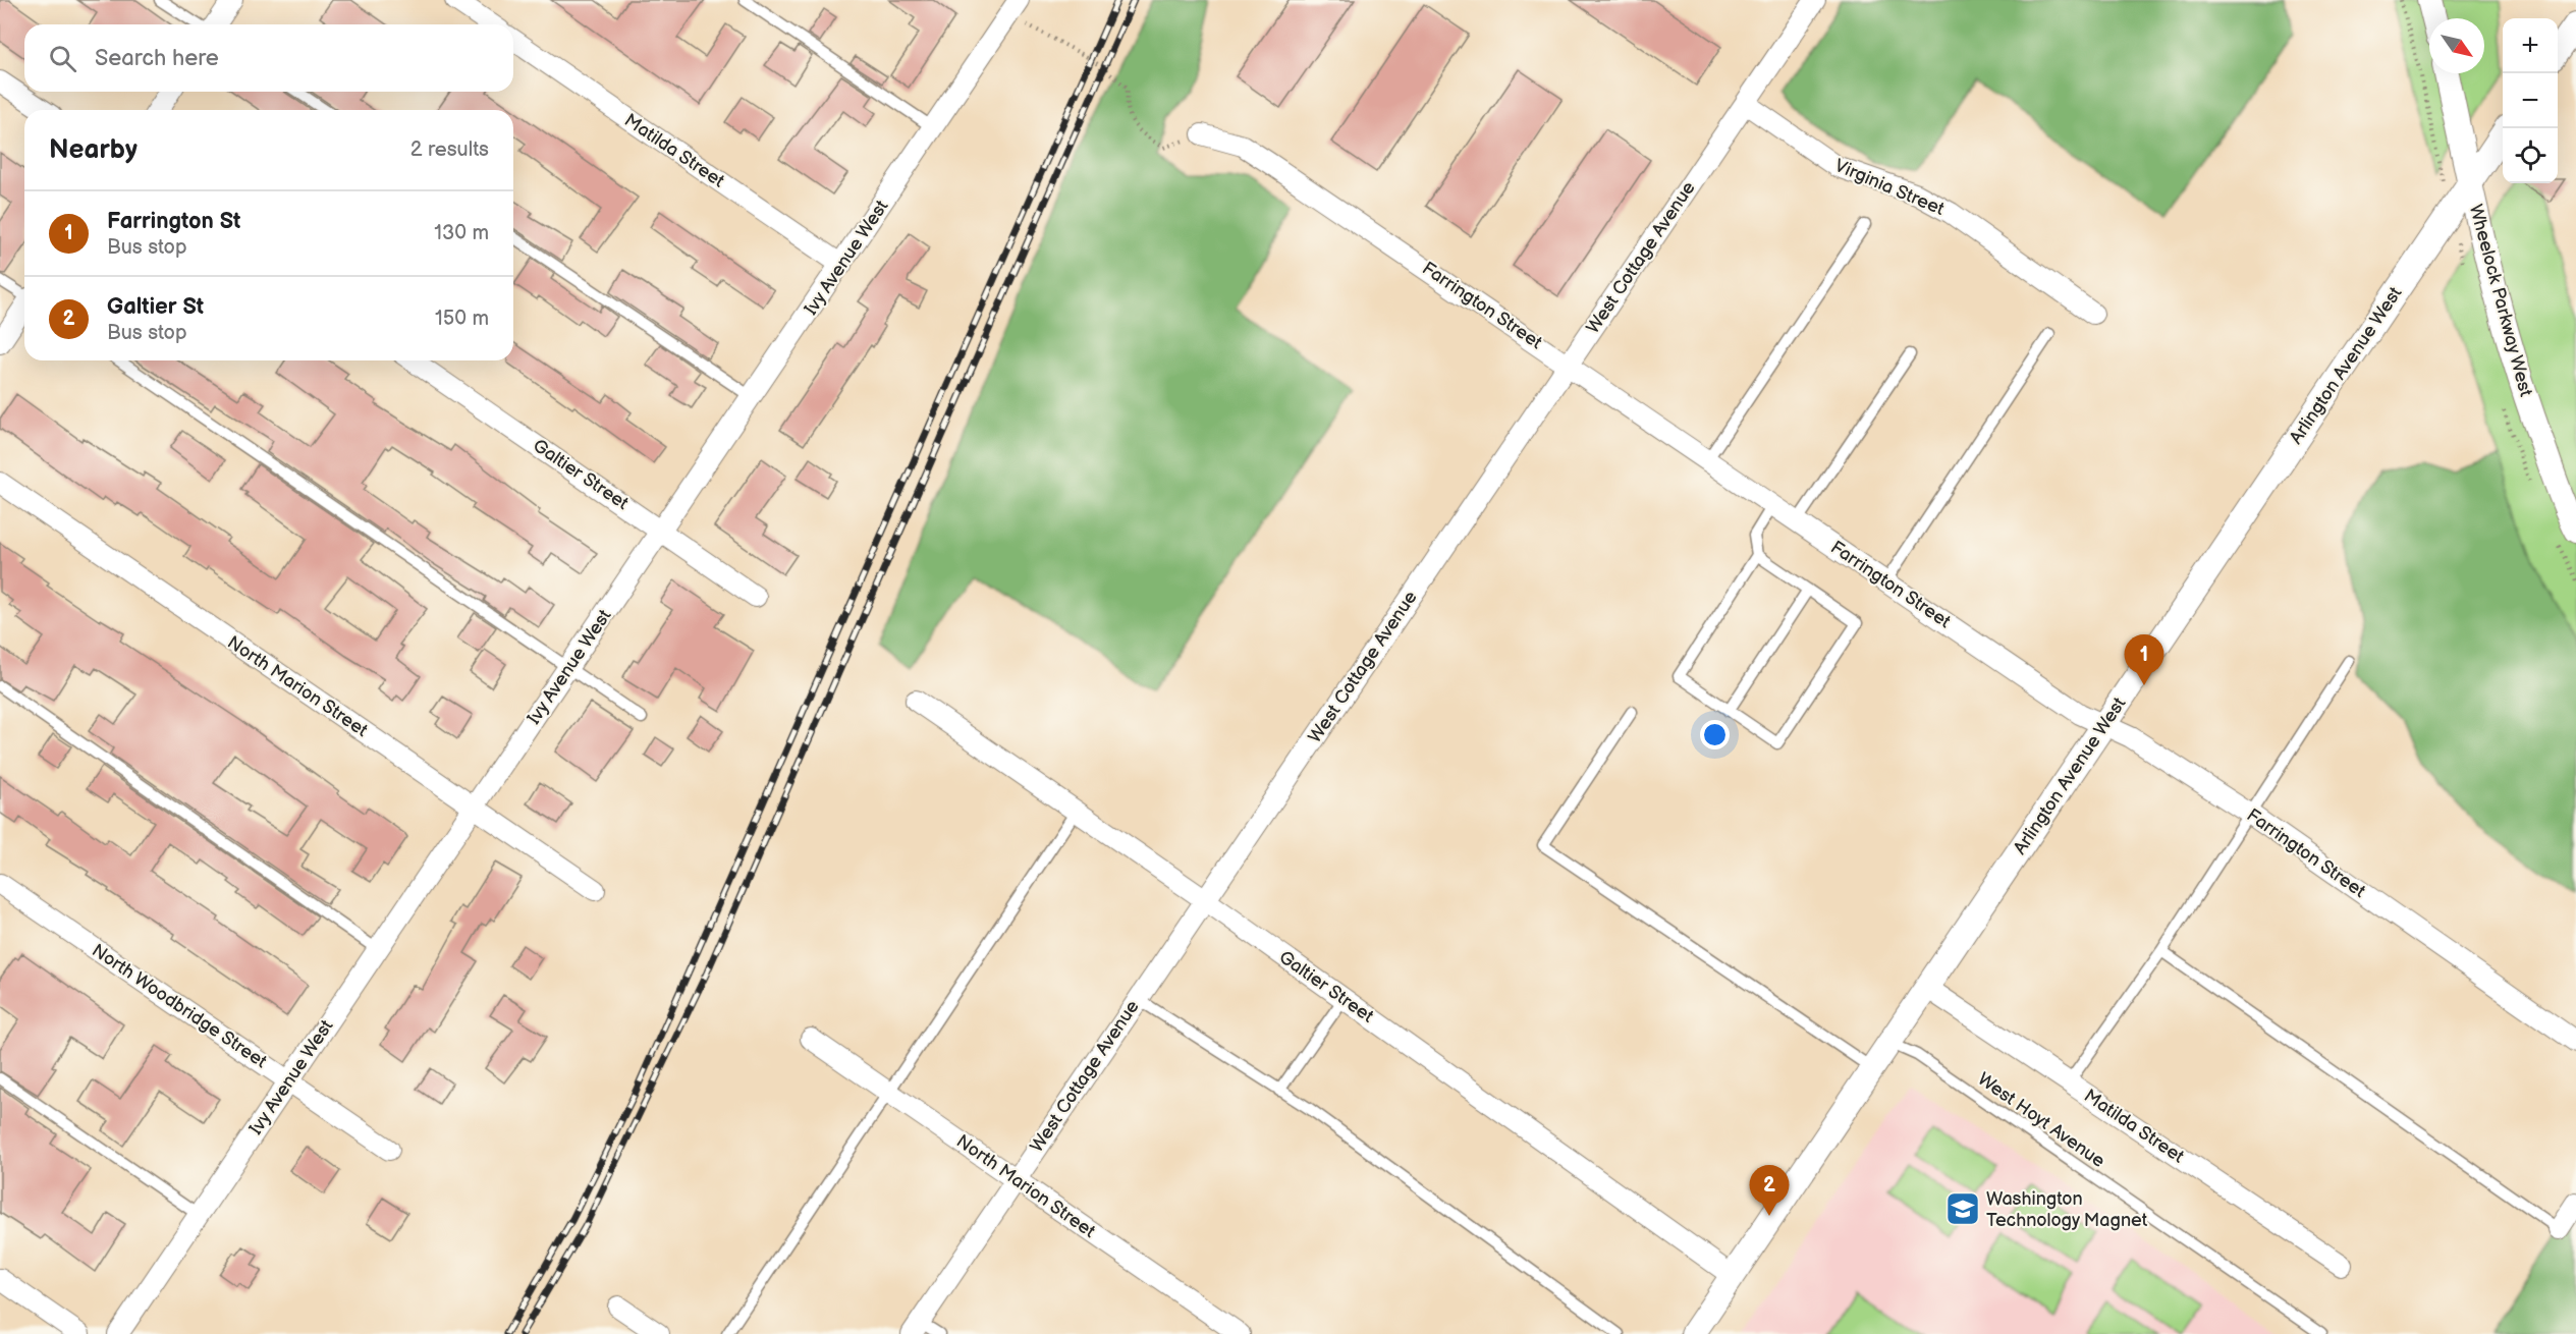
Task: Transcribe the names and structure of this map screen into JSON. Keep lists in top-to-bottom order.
{
  "streets": {
    "street": [
      "Matilda Street",
      "Virginia Street",
      "Ivy Avenue West",
      "West Cottage Avenue",
      "Wheelock Parkway West",
      "Farrington Street",
      "Arlington Avenue West",
      "Galtier Street",
      "North Marion Street",
      "North Woodbridge Street"
    ],
    "lane": ["West Hoyt Avenue"]
  },
  "crossings": [
    ["Matilda Street", "Ivy Avenue West"],
    ["Matilda Street", "Arlington Avenue West"],
    ["Virginia Street", "West Cottage Avenue"],
    ["Ivy Avenue West", "Galtier Street"],
    ["Ivy Avenue West", "North Marion Street"],
    ["Ivy Avenue West", "North Woodbridge Street"],
    ["West Cottage Avenue", "Farrington Street"],
    ["West Cottage Avenue", "Galtier Street"],
    ["West Cottage Avenue", "North Marion Street"],
    ["Wheelock Parkway West", "Arlington Avenue West"],
    ["Farrington Street", "Arlington Avenue West"],
    ["Arlington Avenue West", "Galtier Street"],
    ["Arlington Avenue West", "West Hoyt Avenue"]
  ],
  "places": {
    "school or university": ["Washington Technology Magnet"]
  },
  "north": "bottom right",
  "page": {
    "map_buttons": ["+", "−"],
    "search": "Search here",
    "heading": ["Nearby", "2 results"],
    "list": [
      {
        "mark": "1",
        "name": "Farrington St",
        "note": "Bus stop",
        "value": "130 m"
      },
      {
        "mark": "2",
        "name": "Galtier St",
        "note": "Bus stop",
        "value": "150 m"
      }
    ],
    "pins": ["1", "2"]
  }
}
